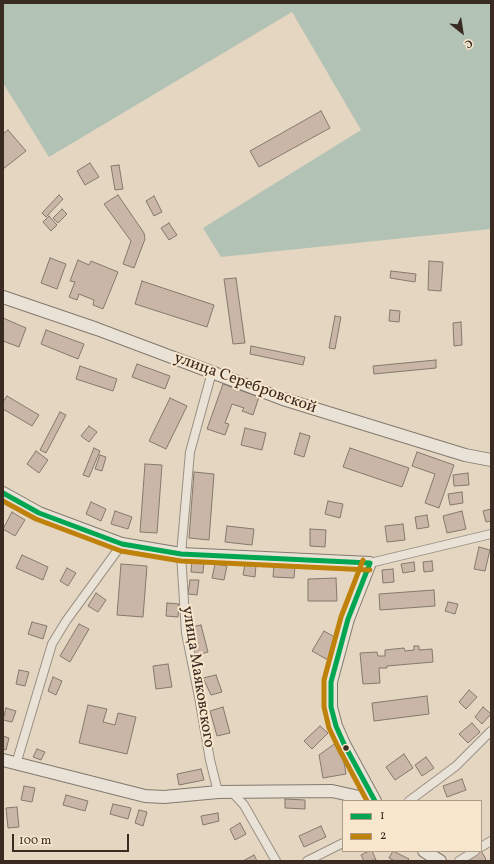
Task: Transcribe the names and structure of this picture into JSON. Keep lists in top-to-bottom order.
{
  "streets": {
    "street": ["улица Серебровской", "улица Маяковского"]
  },
  "crossings": [
    ["улица Серебровской", "улица Маяковского"]
  ],
  "lines": ["transit line 1", "transit line 2"],
  "legend": ["1", "2"],
  "scale_bar": "100 m",
  "north": "bottom right"
}
